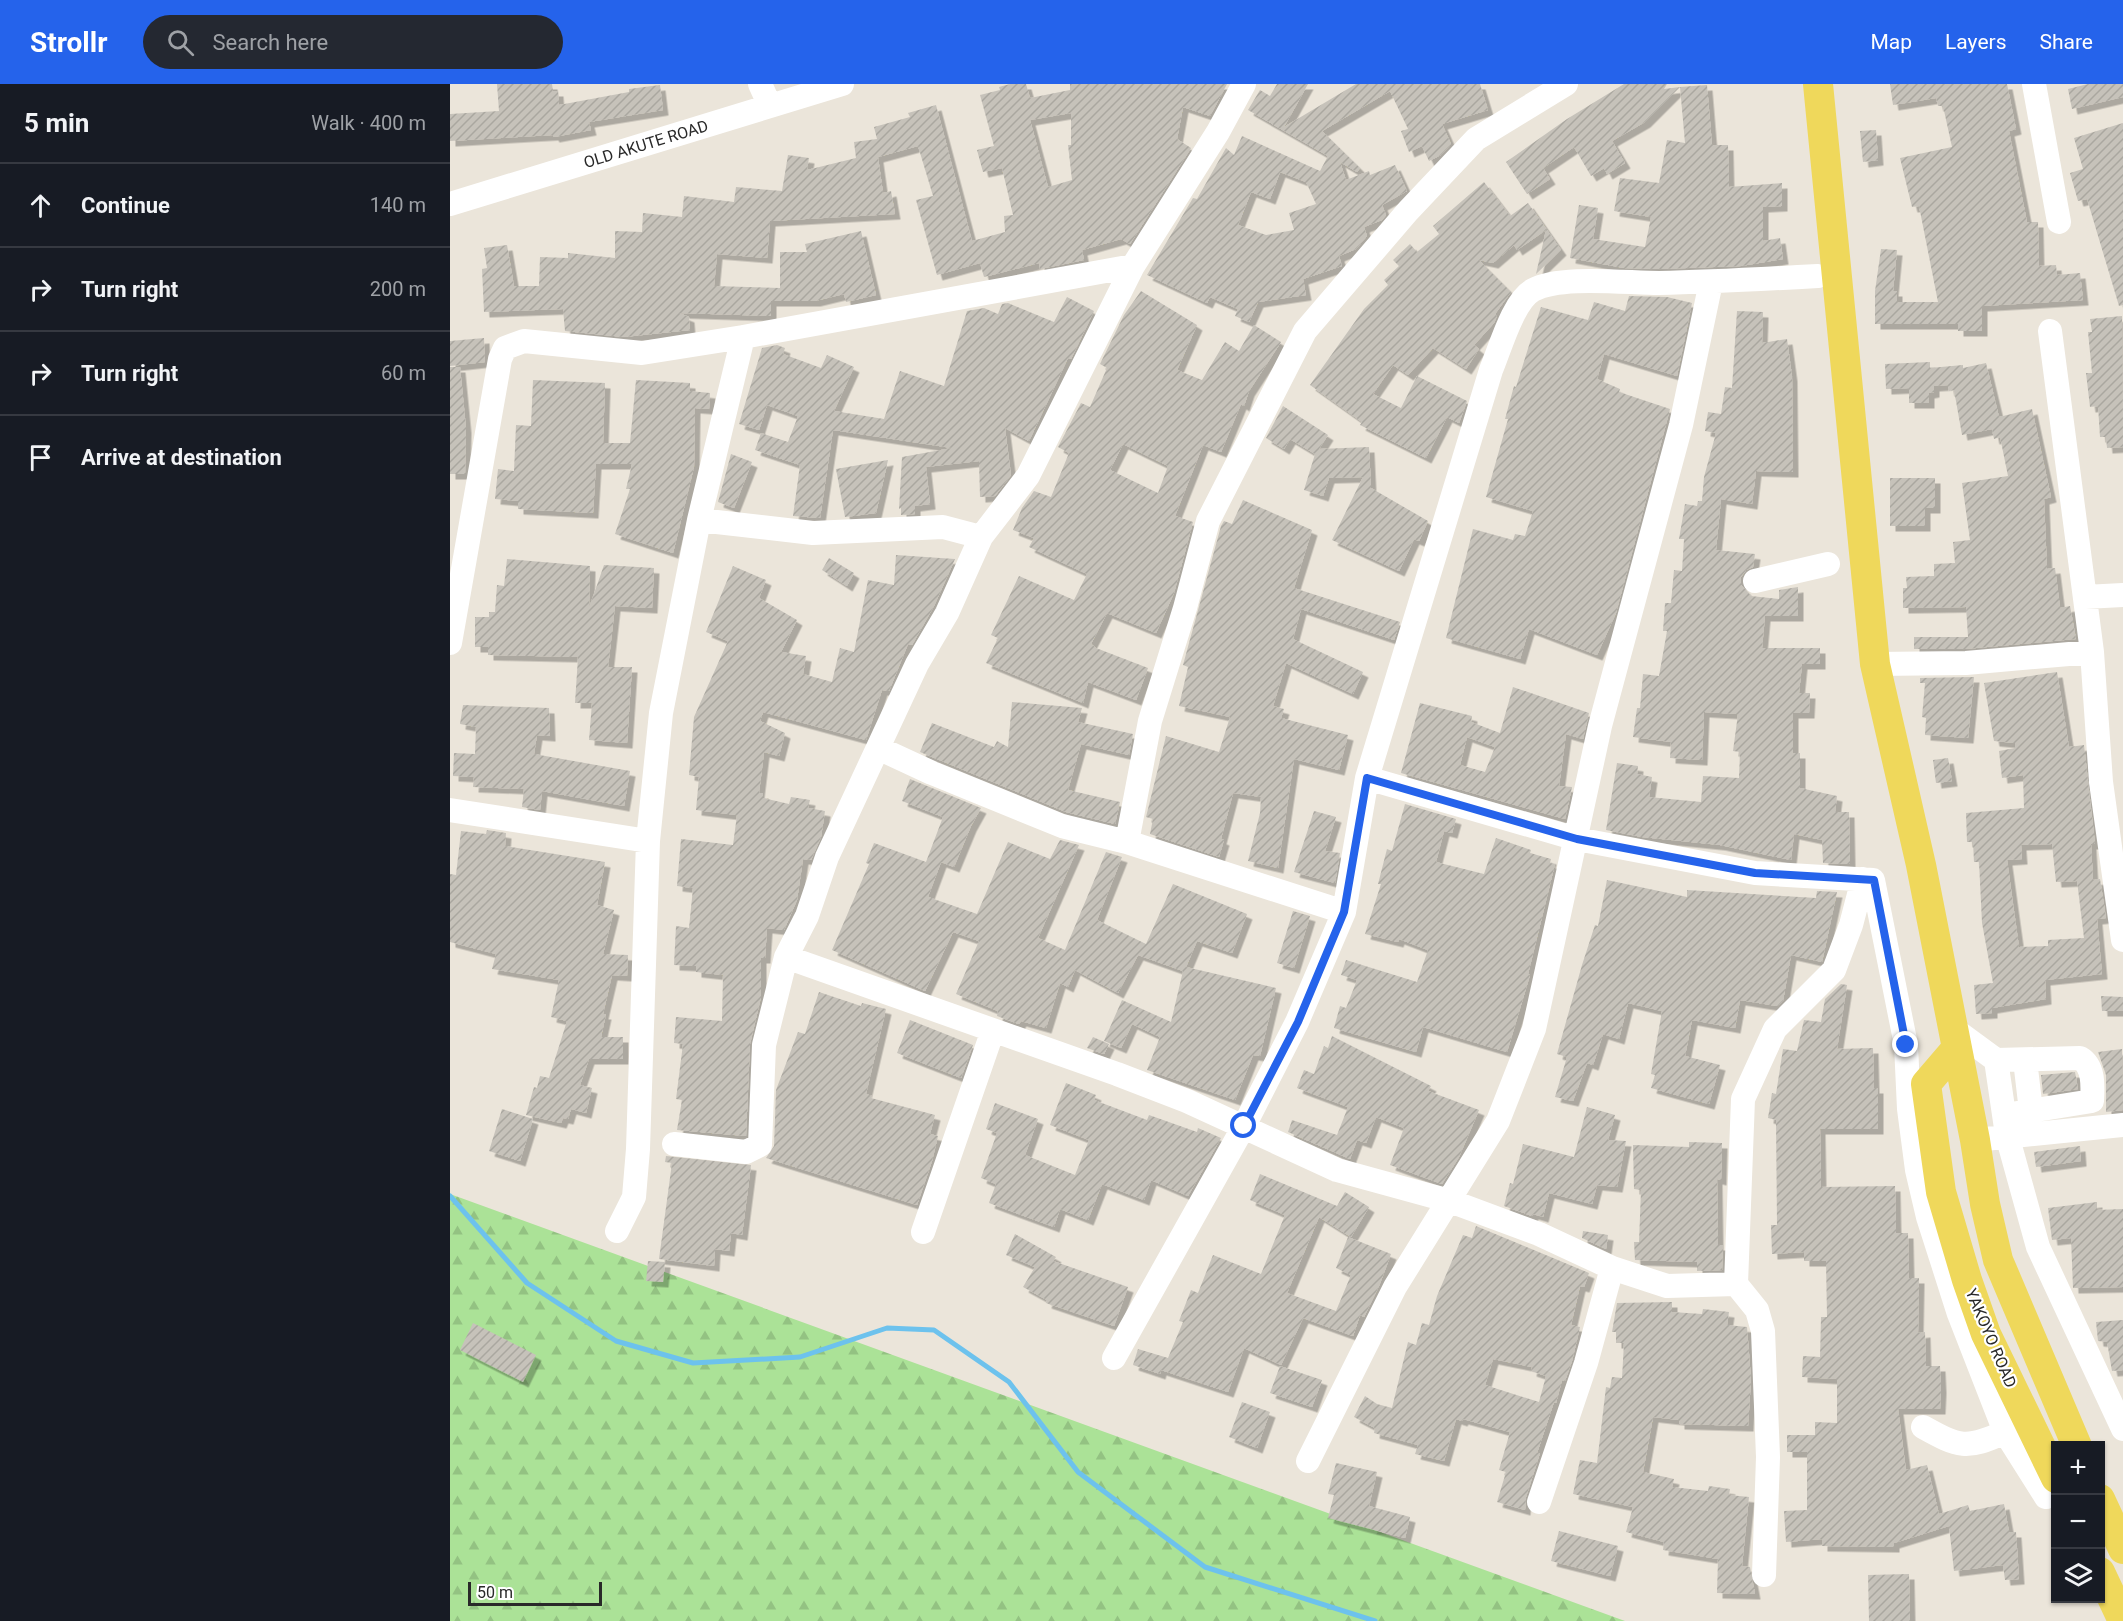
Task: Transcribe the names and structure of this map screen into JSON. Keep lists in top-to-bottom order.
{
  "streets": {
    "main road": ["YAKOYO ROAD"],
    "street": ["OLD AKUTE ROAD"]
  },
  "scale_bar": "50 m",
  "page": {
    "header": "Strollr",
    "search": "Search here",
    "nav": ["Map", "Layers", "Share"],
    "heading": ["5 min", "Walk · 400 m"],
    "list": [
      ["Continue", "140 m"],
      ["Turn right", "200 m"],
      ["Turn right", "60 m"],
      "Arrive at destination"
    ],
    "map_buttons": ["+", "−"],
    "scale": "50 m"
  }
}
